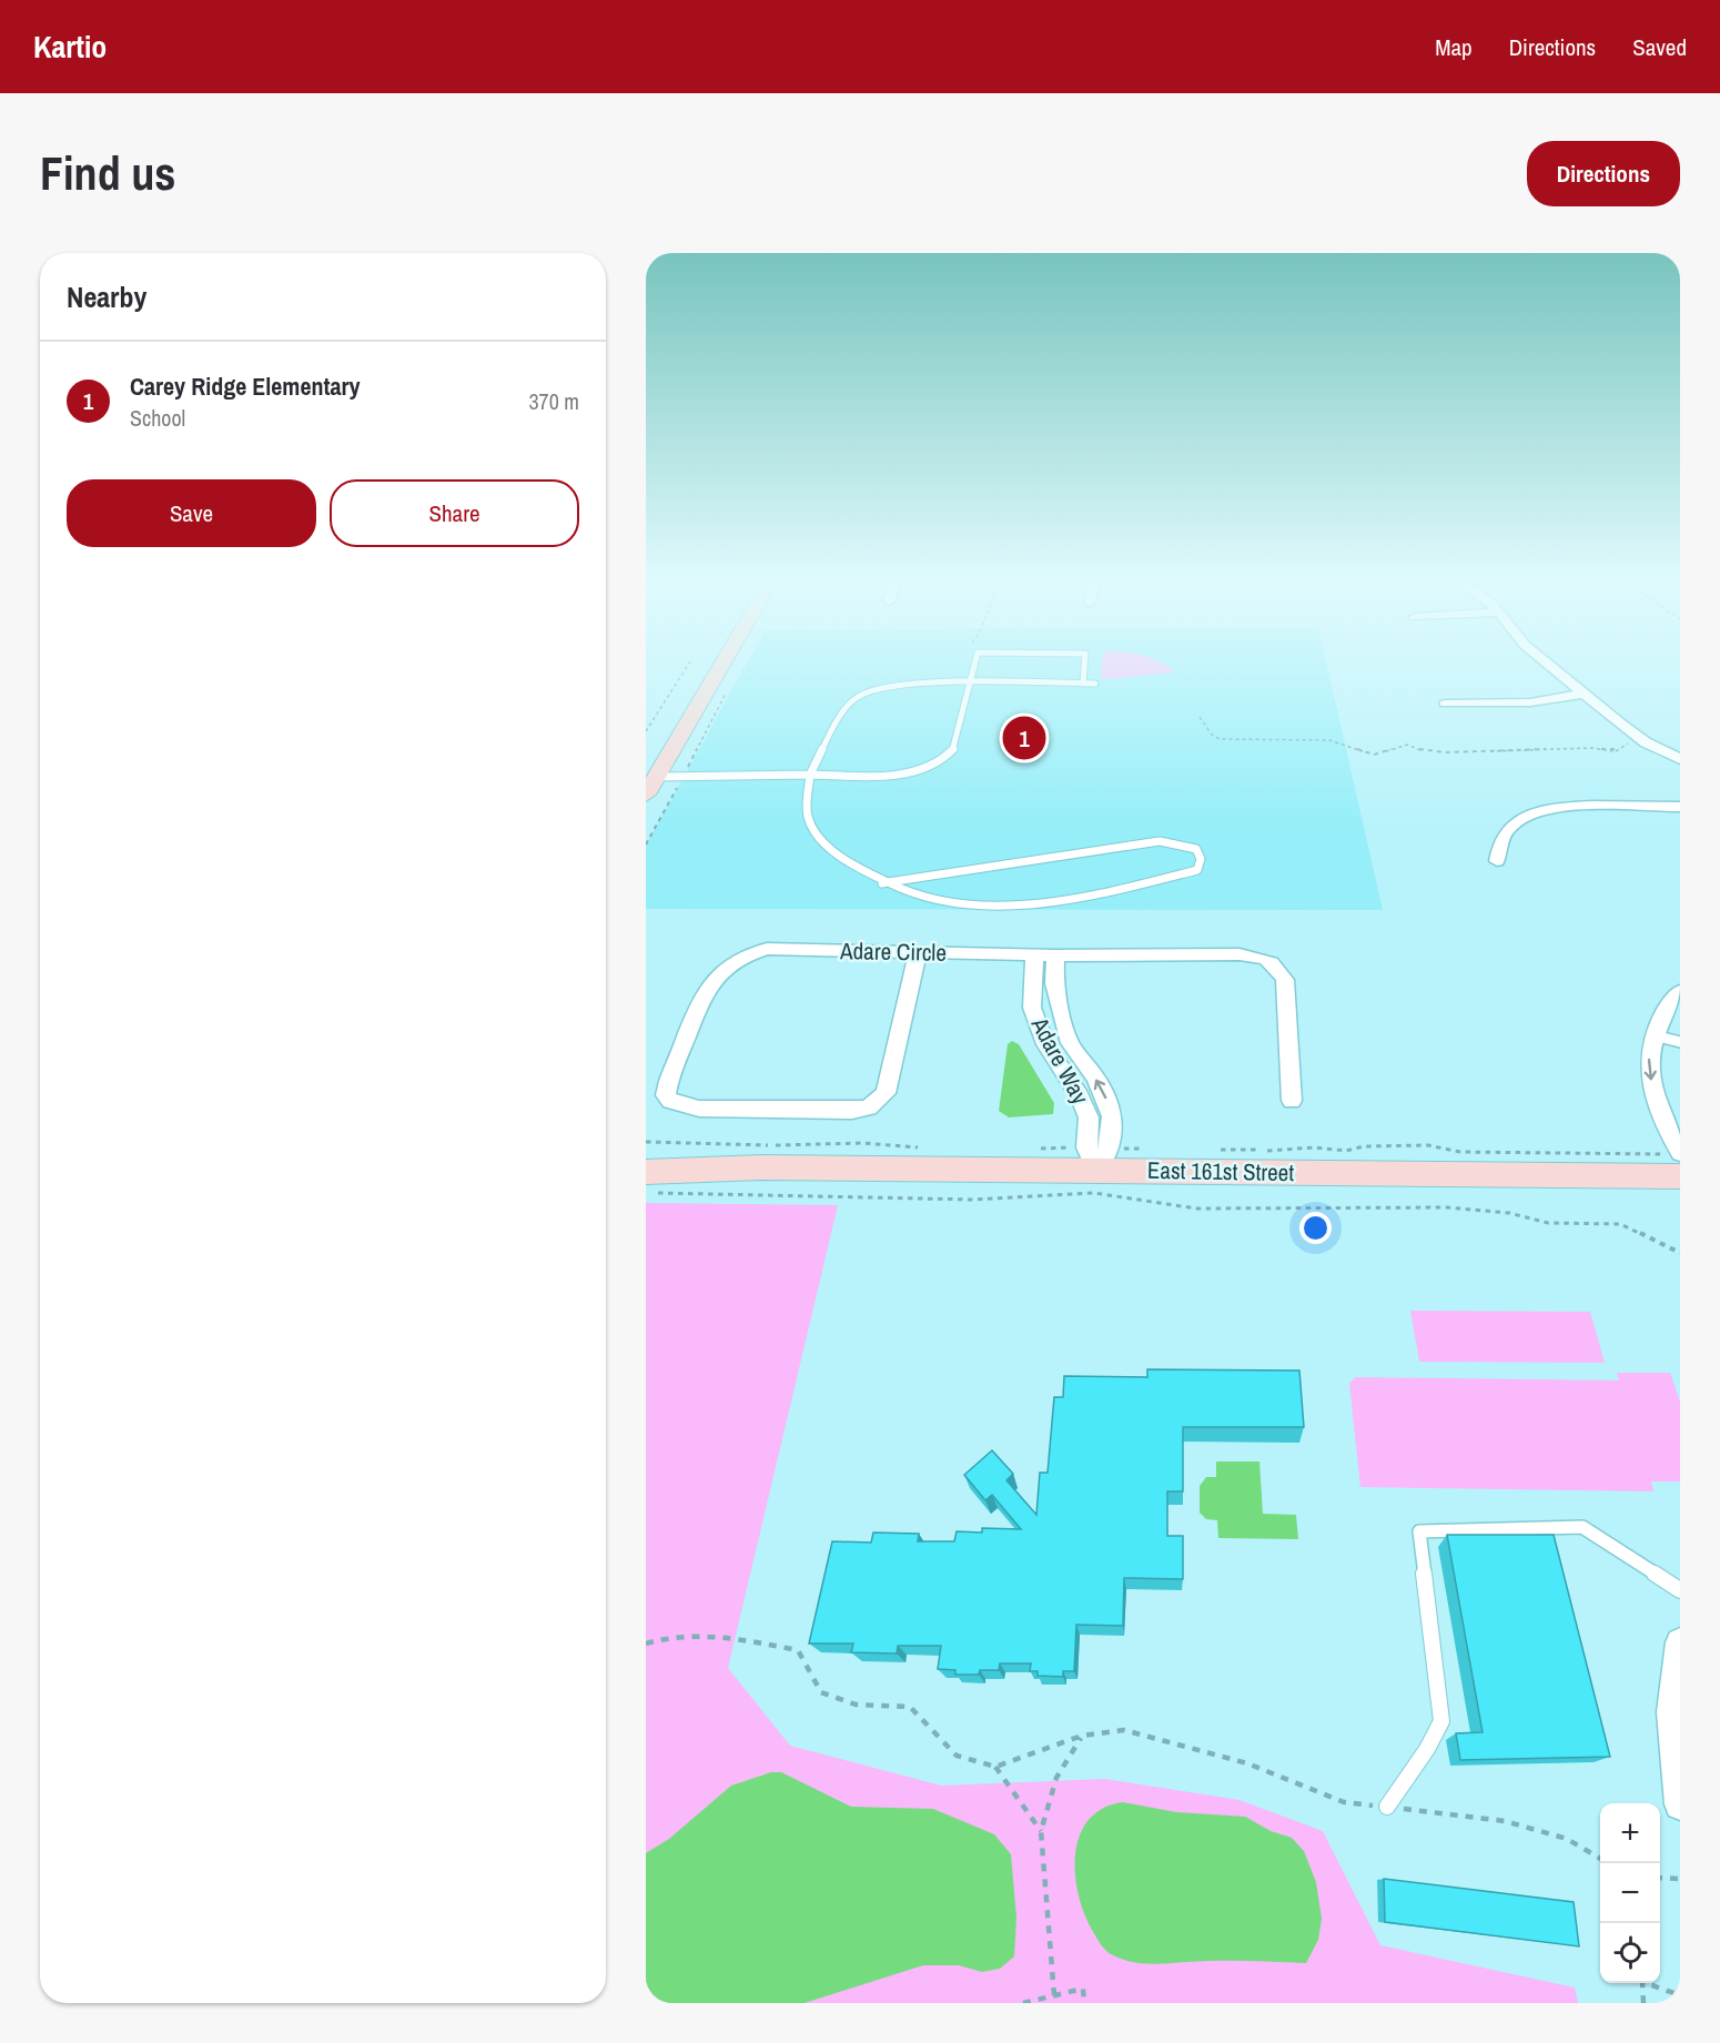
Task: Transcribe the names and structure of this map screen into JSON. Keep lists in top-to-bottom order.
{
  "streets": {
    "street": ["Adare Circle", "Adare Way", "East 161st Street"]
  },
  "crossings": [
    ["Adare Circle", "Adare Way"],
    ["Adare Way", "East 161st Street"]
  ],
  "page": {
    "header": "Kartio",
    "nav": ["Map", "Directions", "Saved"],
    "buttons": [
      "Directions",
      ["Save", "Share"]
    ],
    "title": "Find us",
    "heading": "Nearby",
    "list": [
      {
        "mark": "1",
        "name": "Carey Ridge Elementary",
        "note": "School",
        "value": "370 m"
      }
    ],
    "pins": "1",
    "map_buttons": ["+", "−"]
  }
}
